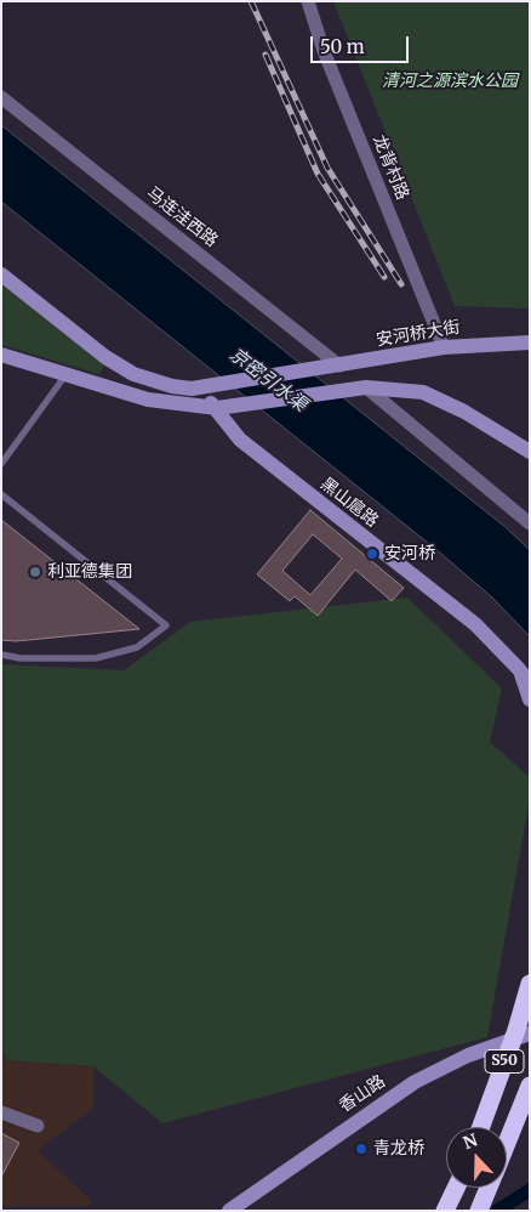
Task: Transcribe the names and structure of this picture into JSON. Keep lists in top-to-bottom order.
{
  "streets": {
    "highway": ["S50"],
    "main road": ["安河桥大街", "黑山扈路", "香山路"],
    "street": ["龙背村路", "马连洼西路"]
  },
  "crossings": [
    ["龙背村路", "安河桥大街"],
    ["马连洼西路", "安河桥大街"],
    ["安河桥大街", "黑山扈路"]
  ],
  "water": ["京密引水渠"],
  "parks": ["清河之源滨水公园"],
  "places": ["安河桥", "利亚德集团", "青龙桥"],
  "scale_bar": "50 m",
  "north": "top"
}
